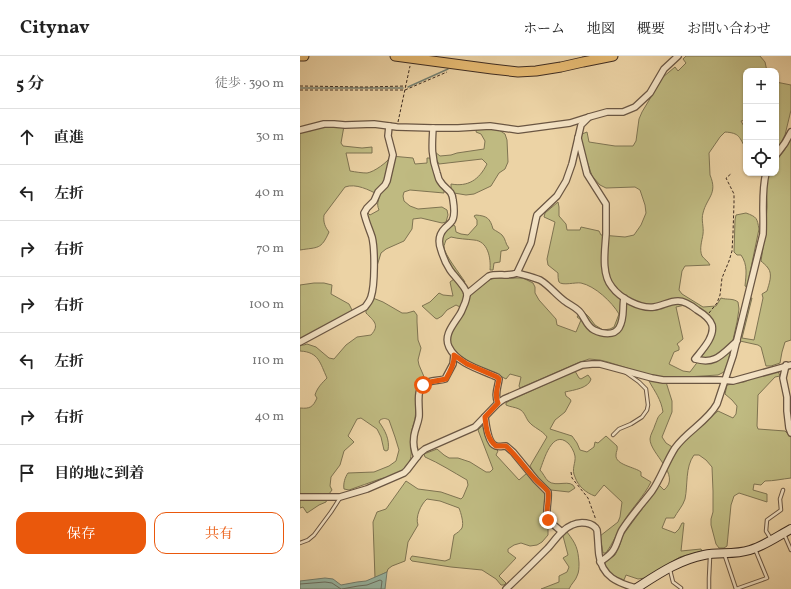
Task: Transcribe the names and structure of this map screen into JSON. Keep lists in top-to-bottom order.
{
  "page": {
    "header": "Citynav",
    "nav": [
      "ホーム",
      "地図",
      "概要",
      "お問い合わせ"
    ],
    "heading": ["5 分", "徒歩 · 390 m"],
    "map_buttons": ["+", "−"],
    "list": [
      ["直進", "30 m"],
      ["左折", "40 m"],
      ["右折", "70 m"],
      ["右折", "100 m"],
      ["左折", "110 m"],
      ["右折", "40 m"],
      "目的地に到着"
    ],
    "buttons": ["保存", "共有"]
  }
}
